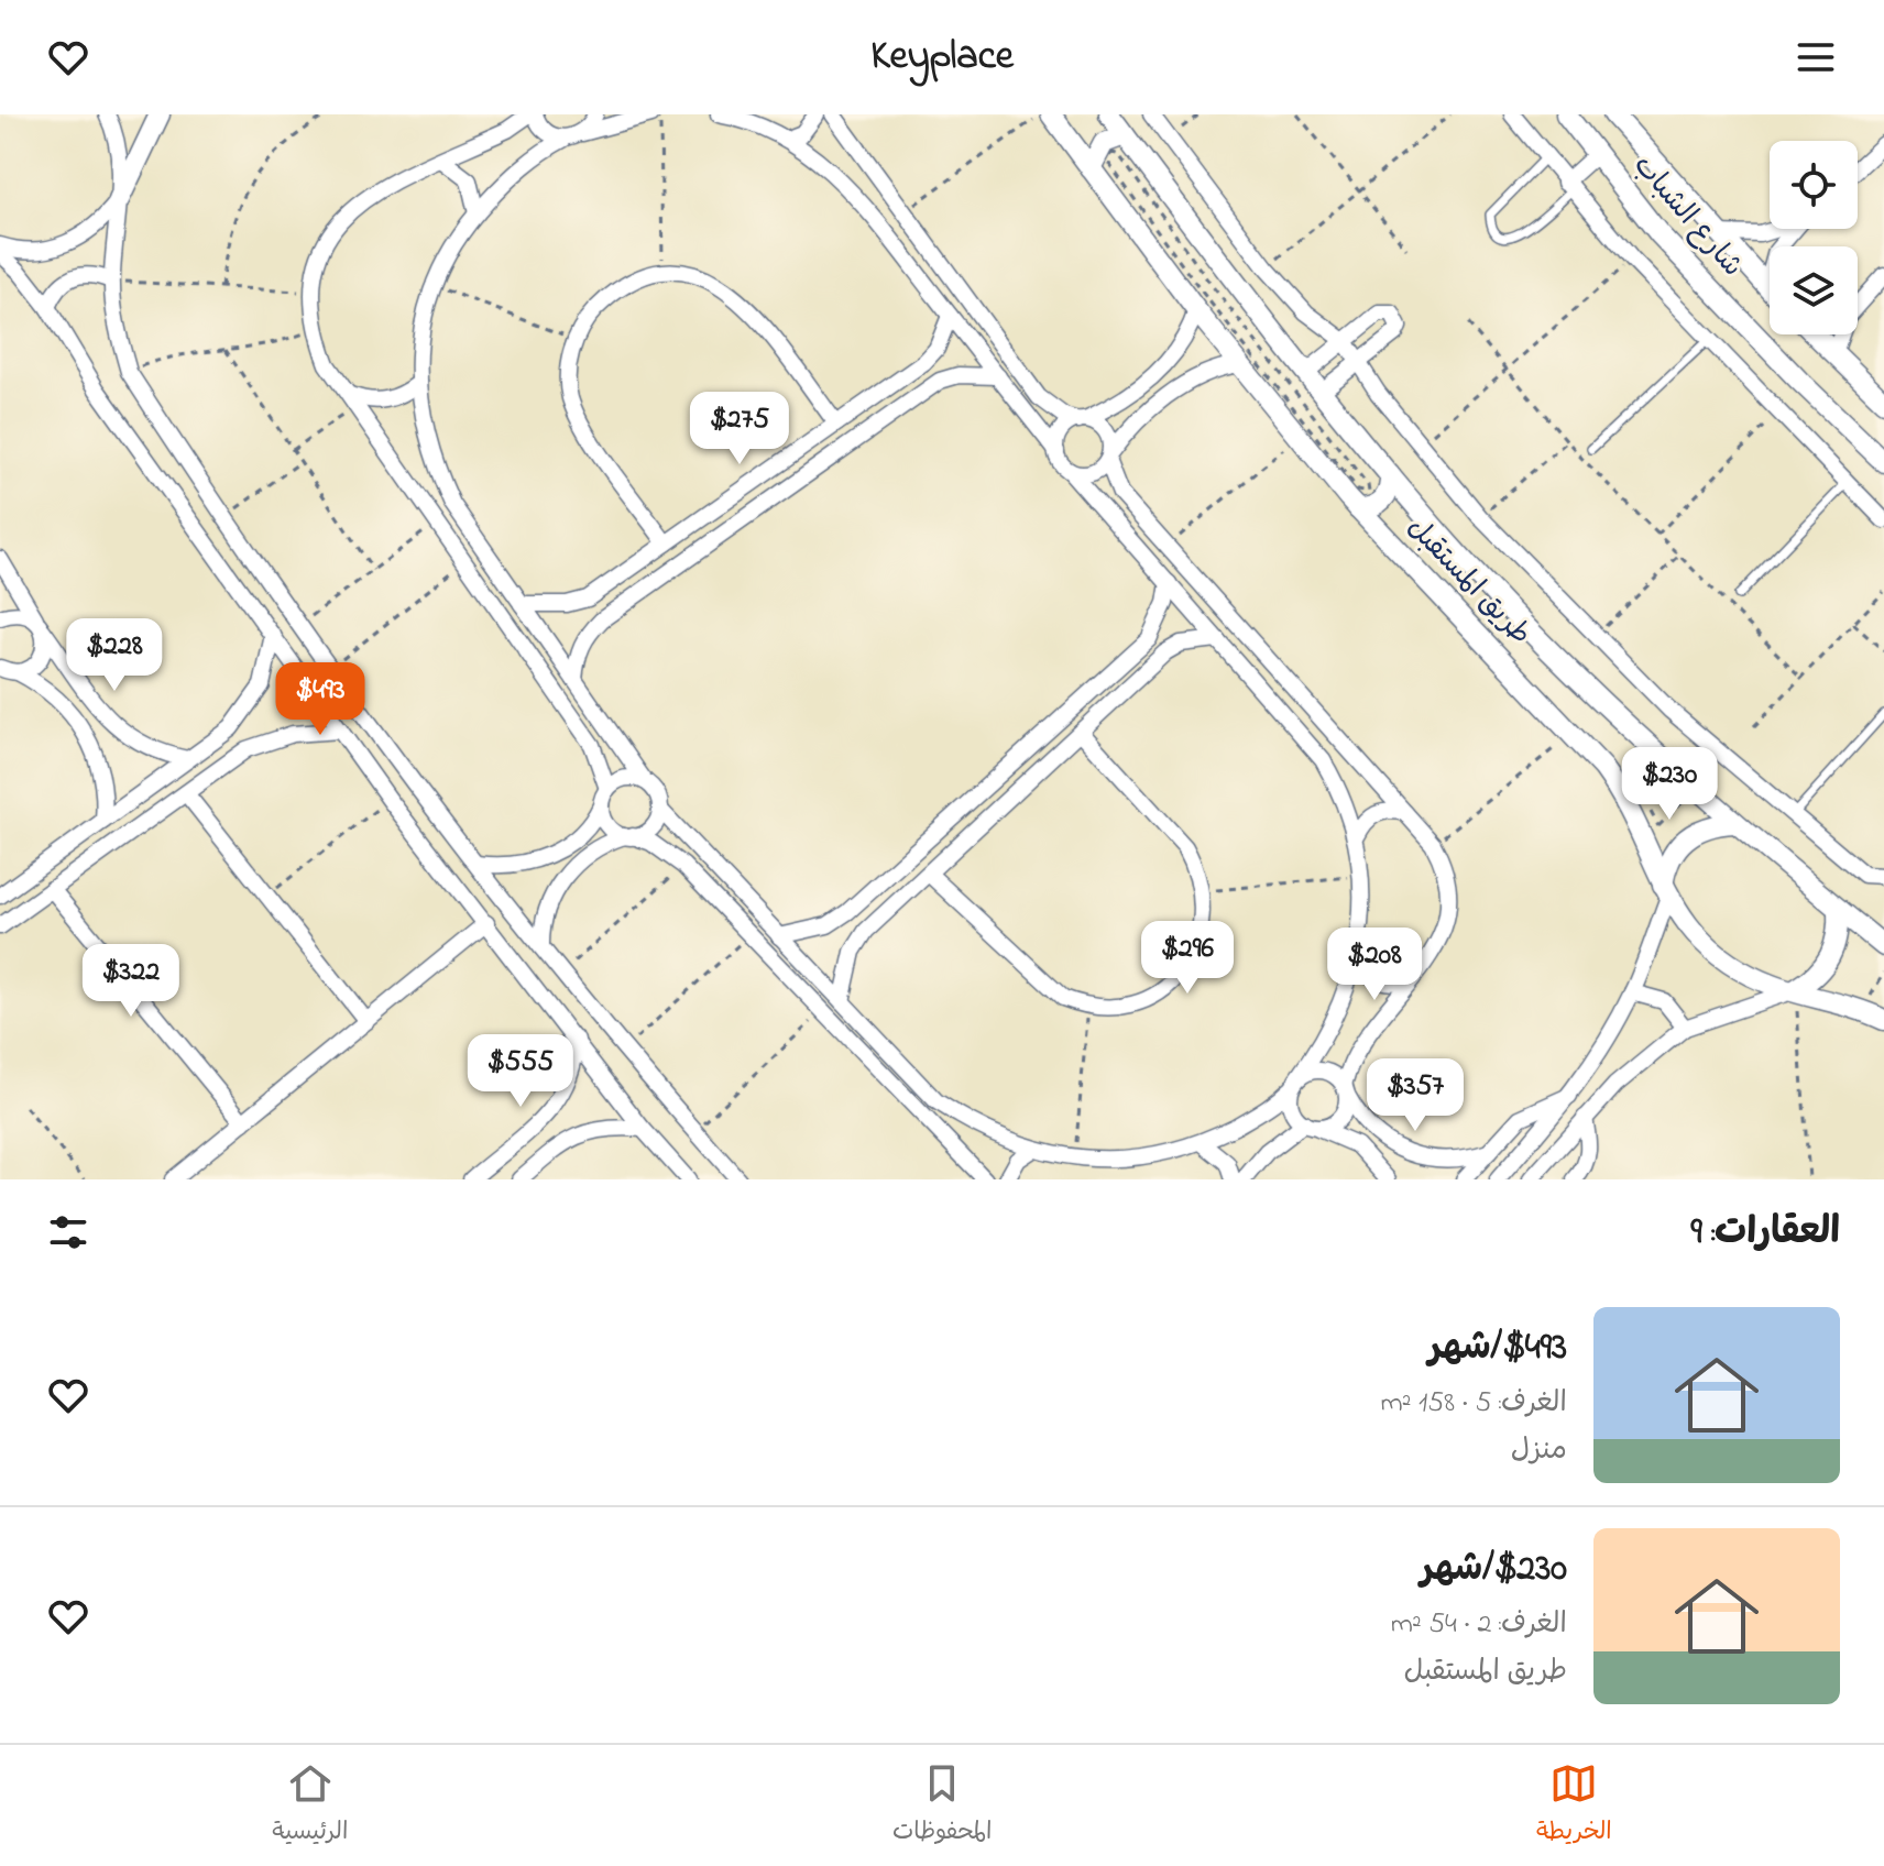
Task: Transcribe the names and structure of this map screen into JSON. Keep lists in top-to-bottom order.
{
  "streets": {
    "main road": ["شارع الشباب", "طريق المستقبل"]
  },
  "page": {
    "header": "Keyplace",
    "price": [
      "$275",
      "$228",
      "$493",
      "$230",
      "$296",
      "$208",
      "$322",
      "$555",
      "$357"
    ],
    "heading": "العقارات: 9",
    "list": [
      {
        "name": "$493/شهر",
        "note": "الغرف: 5 · 158 m² · منزل"
      },
      {
        "name": "$230/شهر",
        "note": "الغرف: 2 · 54 m² · طريق المستقبل"
      }
    ],
    "tabs": ["الخريطة", "المحفوظات", "الرئيسية"]
  }
}
